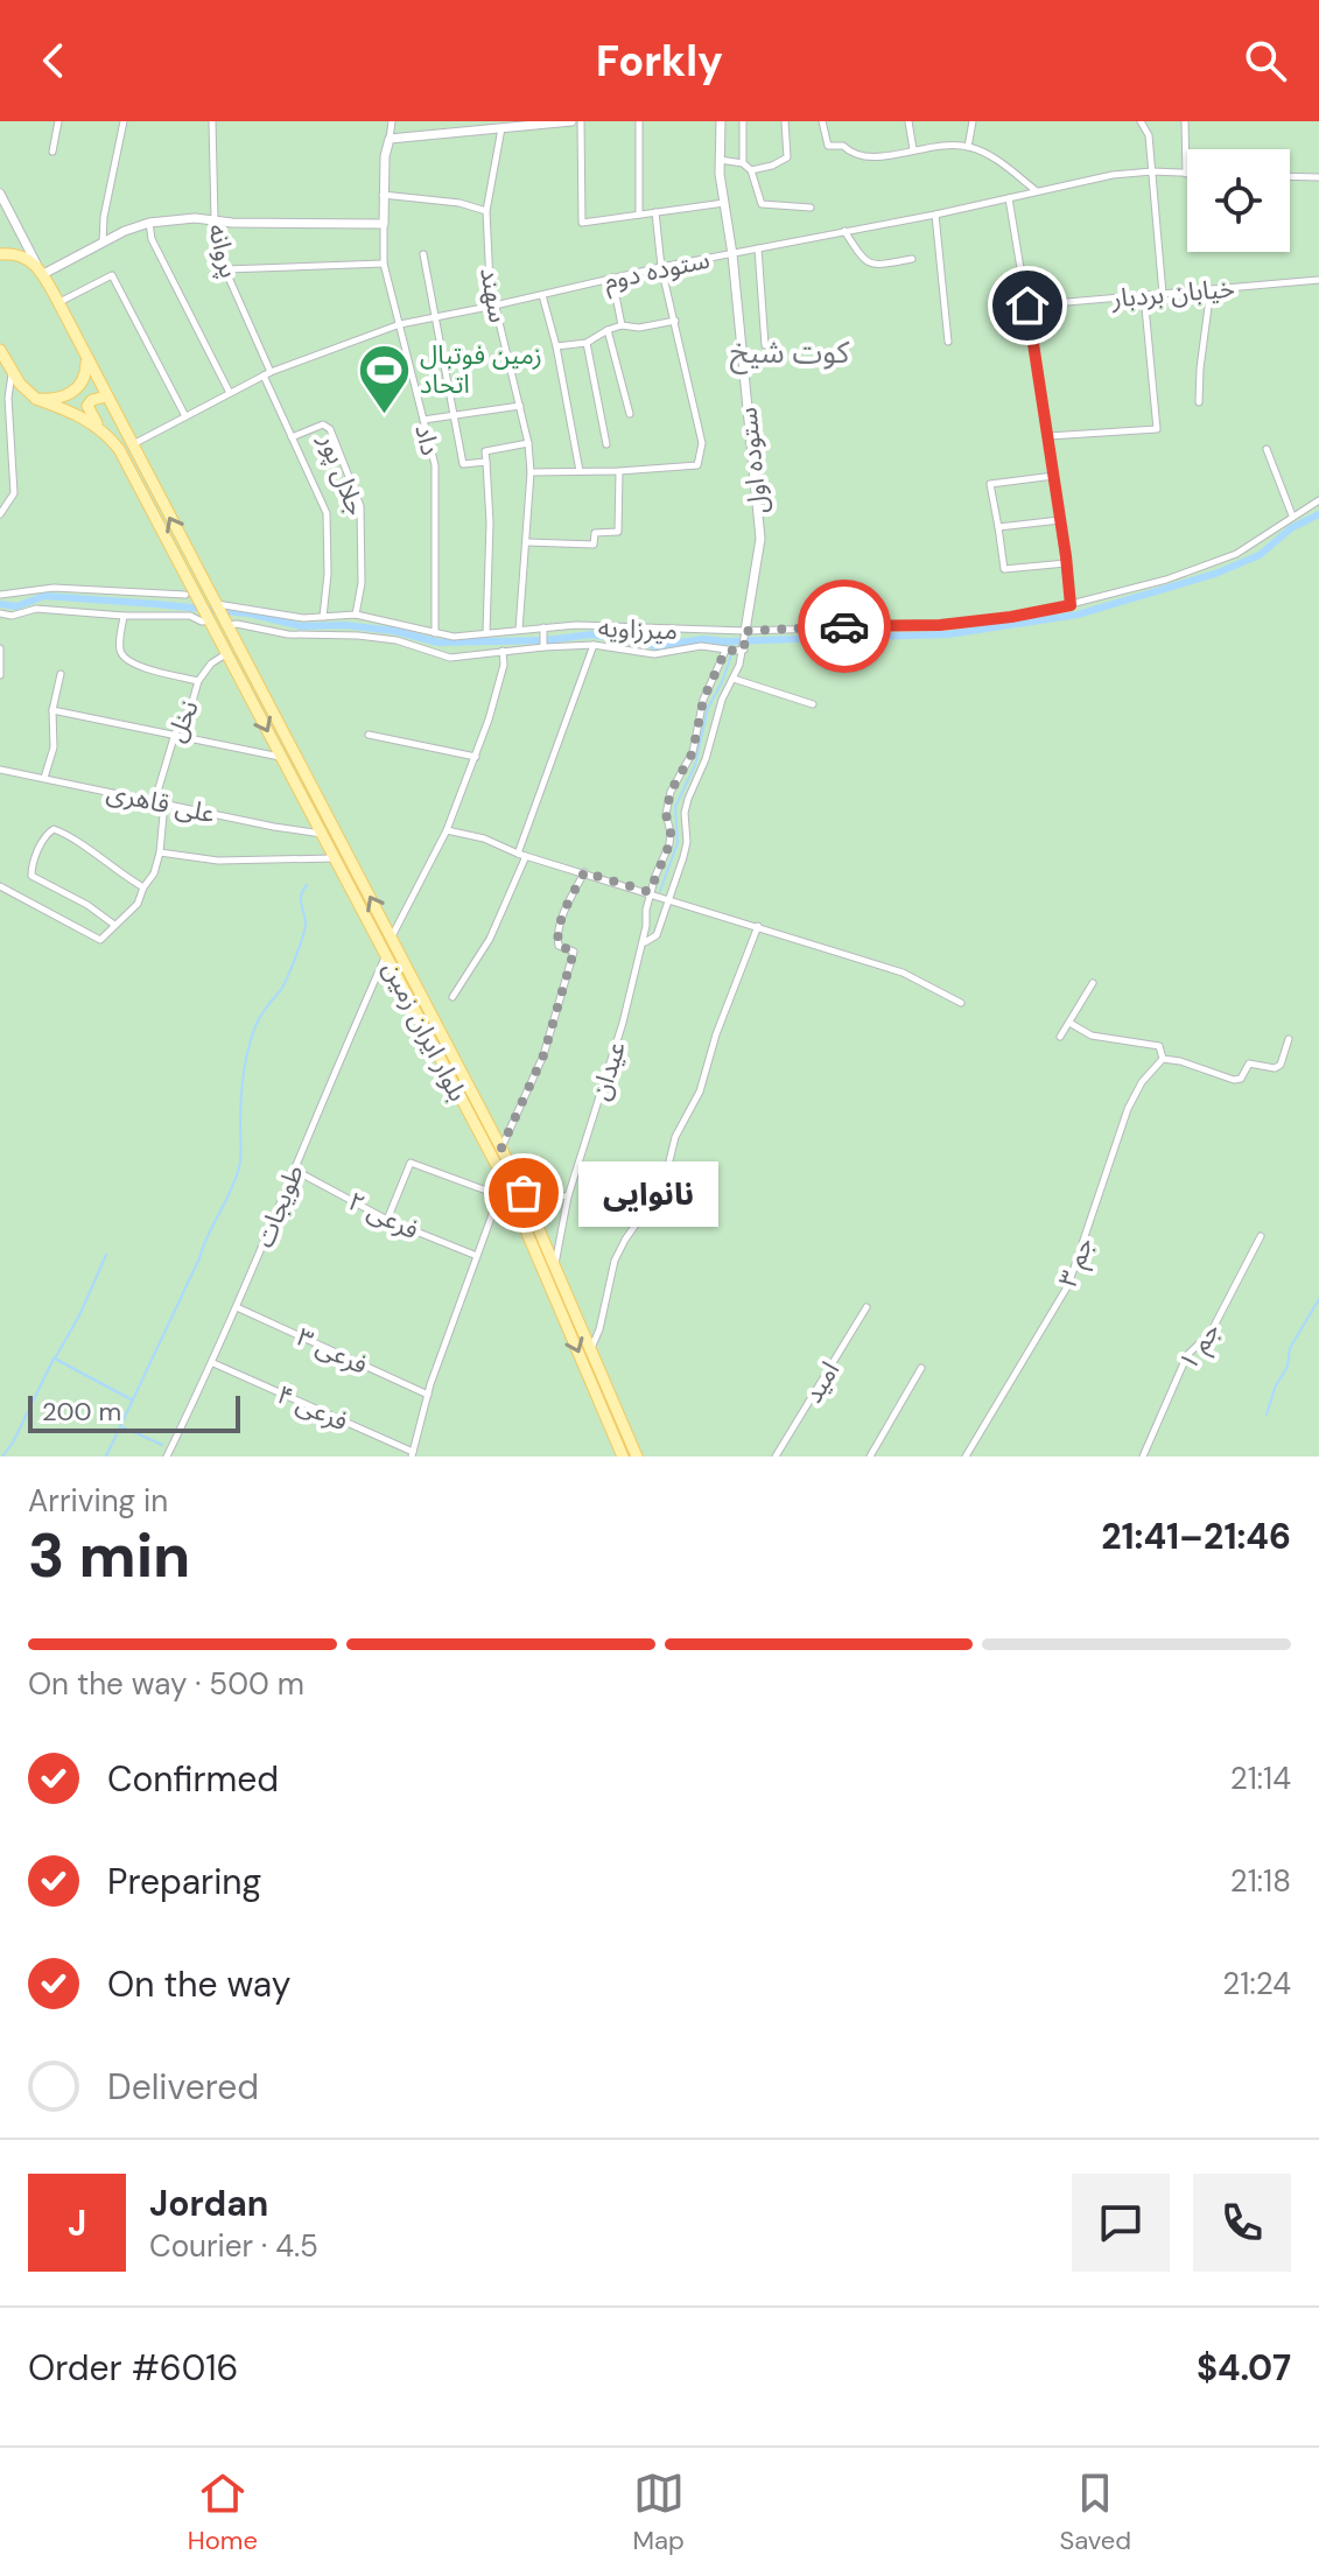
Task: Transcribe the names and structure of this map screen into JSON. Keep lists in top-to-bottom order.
{
  "streets": {
    "main road": ["بلوار ایران زمین"],
    "street": [
      "پروانه",
      "ستوده دوم",
      "خیابان بردبار",
      "سهند",
      "داد",
      "ستوده اول",
      "جلال پور",
      "میرزاویه",
      "نخل",
      "علی قاهری",
      "عیدان",
      "طویجات",
      "فرعی ۲",
      "جم ۳",
      "جم ۱",
      "فرعی ۳",
      "امید",
      "فرعی ۴"
    ]
  },
  "crossings": [
    ["پروانه", "ستوده دوم"],
    ["پروانه", "جلال پور"],
    ["پروانه", "میرزاویه"],
    ["ستوده دوم", "سهند"],
    ["ستوده دوم", "داد"],
    ["ستوده دوم", "ستوده اول"],
    ["سهند", "میرزاویه"],
    ["داد", "میرزاویه"],
    ["ستوده اول", "میرزاویه"],
    ["ستوده اول", "عیدان"],
    ["جلال پور", "میرزاویه"],
    ["میرزاویه", "بلوار ایران زمین"],
    ["میرزاویه", "عیدان"],
    ["نخل", "علی قاهری"],
    ["نخل", "بلوار ایران زمین"],
    ["علی قاهری", "بلوار ایران زمین"],
    ["بلوار ایران زمین", "عیدان"],
    ["بلوار ایران زمین", "طویجات"],
    ["طویجات", "فرعی ۲"],
    ["طویجات", "فرعی ۳"],
    ["طویجات", "فرعی ۴"]
  ],
  "districts": ["کوت شیخ"],
  "places": {
    "sports": ["زمین فوتبال اتحاد"],
    "other": ["نانوایی"]
  },
  "scale_bar": "200 m",
  "page": {
    "header": "Forkly",
    "bubble": "نانوایی",
    "scale": "200 m",
    "heading": ["3 min", "Arriving in", "21:41–21:46"],
    "panel": [
      "Jordan",
      "Courier · 4.5",
      "Order #6016",
      "$4.07"
    ],
    "bar": "On the way · 500 m",
    "list": [
      ["Confirmed", "21:14"],
      ["Preparing", "21:18"],
      ["On the way", "21:24"],
      "Delivered"
    ],
    "round": "J",
    "tabs": ["Home", "Map", "Saved"]
  }
}
